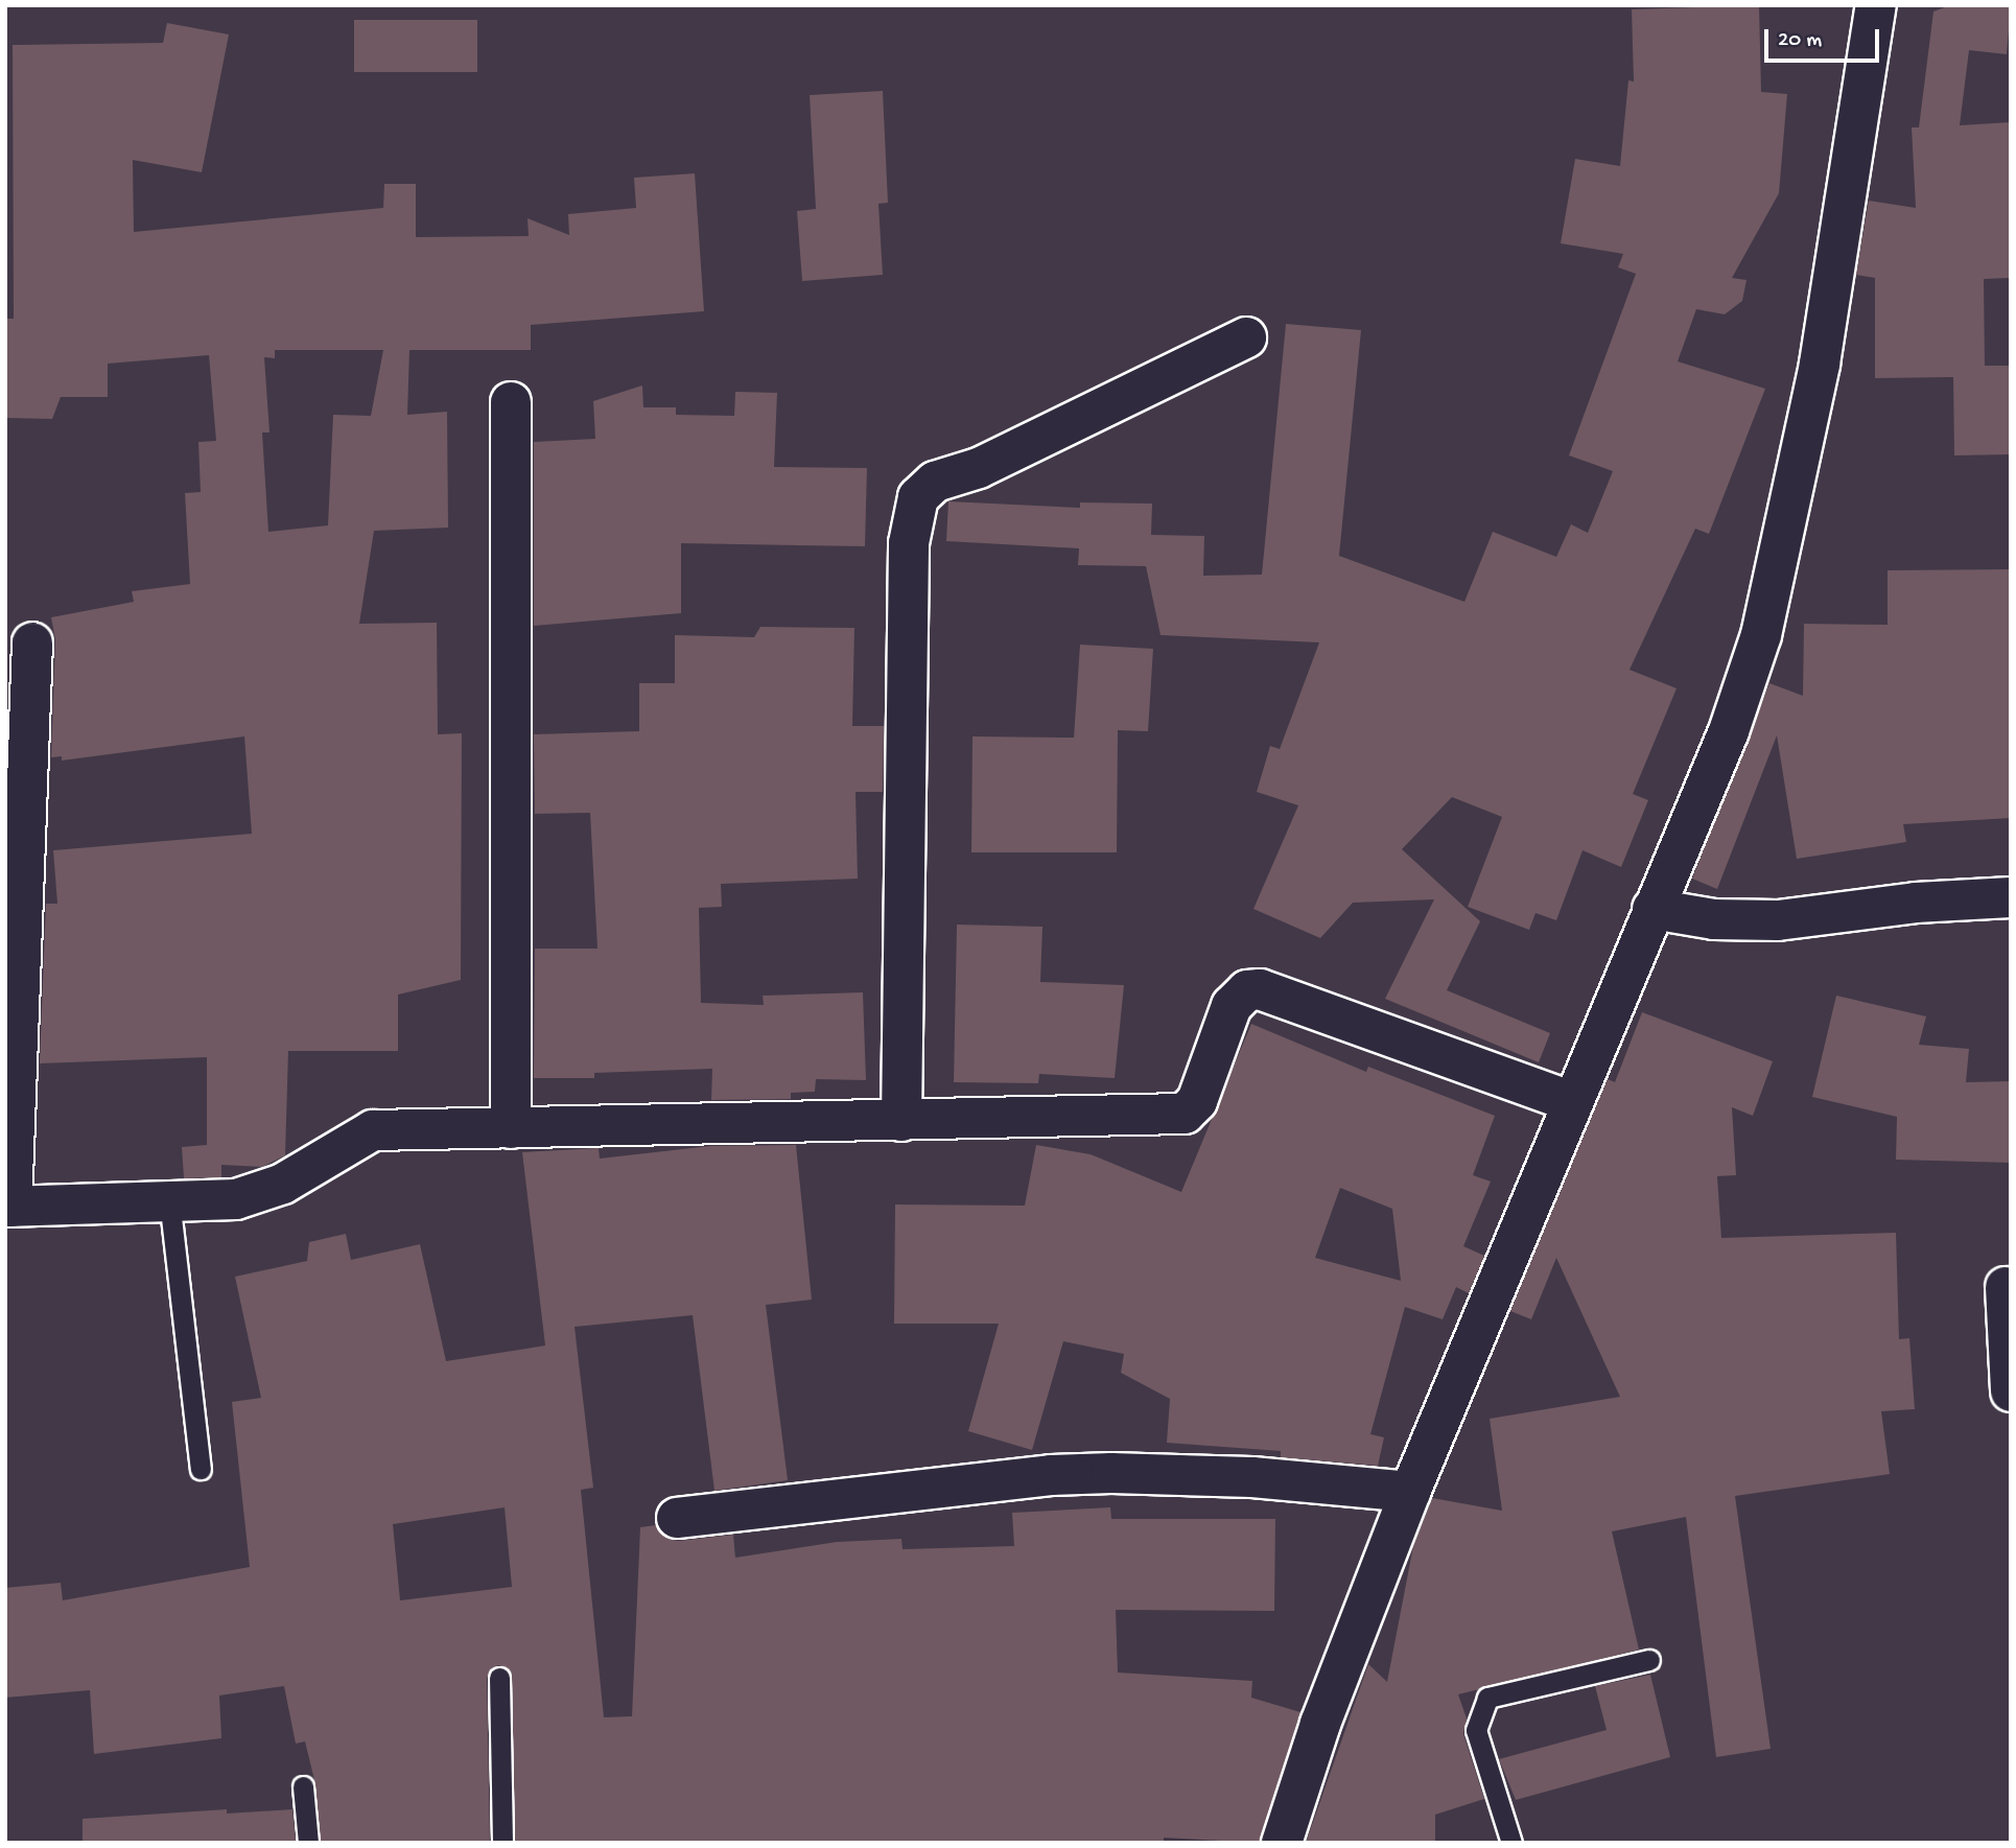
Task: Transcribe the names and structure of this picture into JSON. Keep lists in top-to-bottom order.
{
  "scale_bar": "20 m"
}
